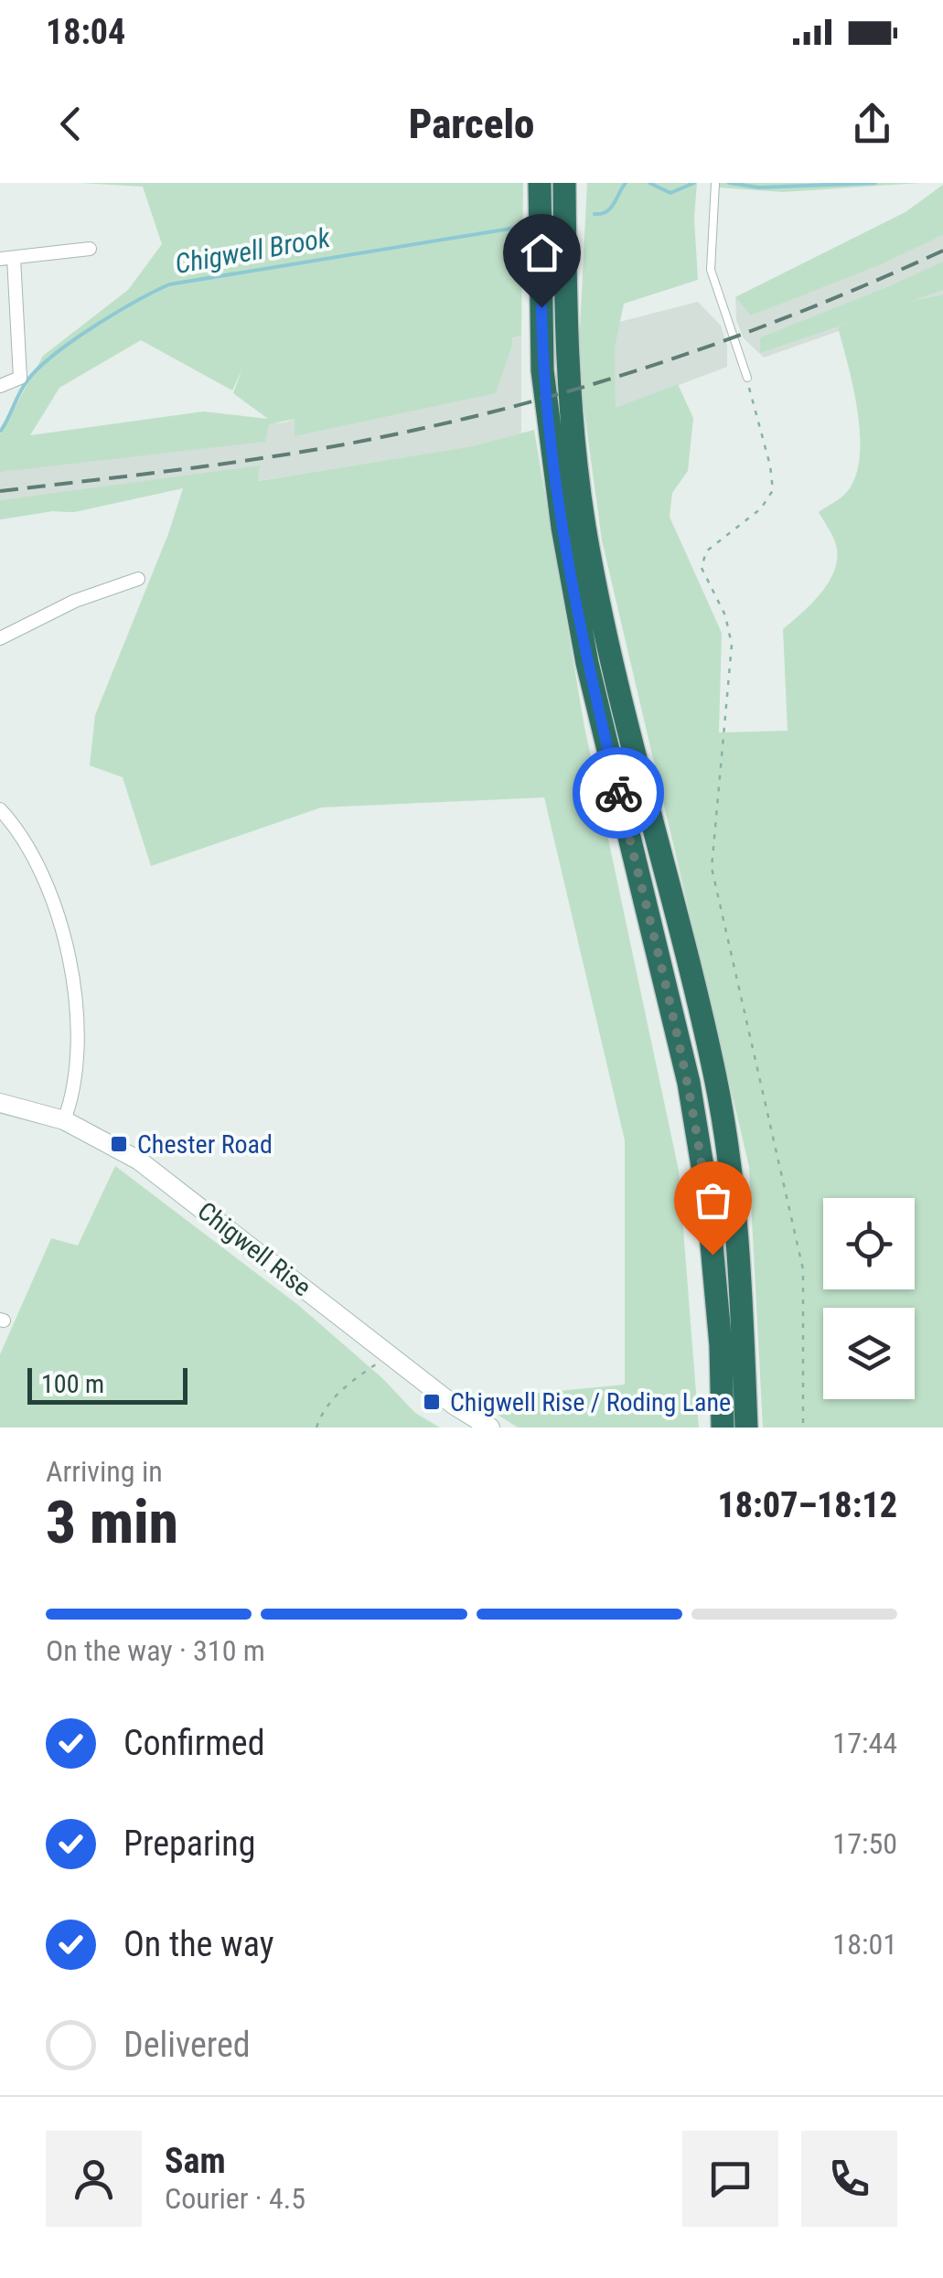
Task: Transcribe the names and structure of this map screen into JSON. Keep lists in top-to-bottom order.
{
  "streets": {
    "main road": ["Chigwell Rise"]
  },
  "water": ["Chigwell Brook"],
  "places": {
    "transit": ["Chester Road", "Chigwell Rise / Roding Lane"]
  },
  "scale_bar": "100 m",
  "page": {
    "status": "18:04",
    "header": "Parcelo",
    "scale": "100 m",
    "heading": ["3 min", "Arriving in", "18:07–18:12"],
    "panel": ["Sam", "Courier · 4.5"],
    "bar": "On the way · 310 m",
    "list": [
      ["Confirmed", "17:44"],
      ["Preparing", "17:50"],
      ["On the way", "18:01"],
      "Delivered"
    ]
  }
}
